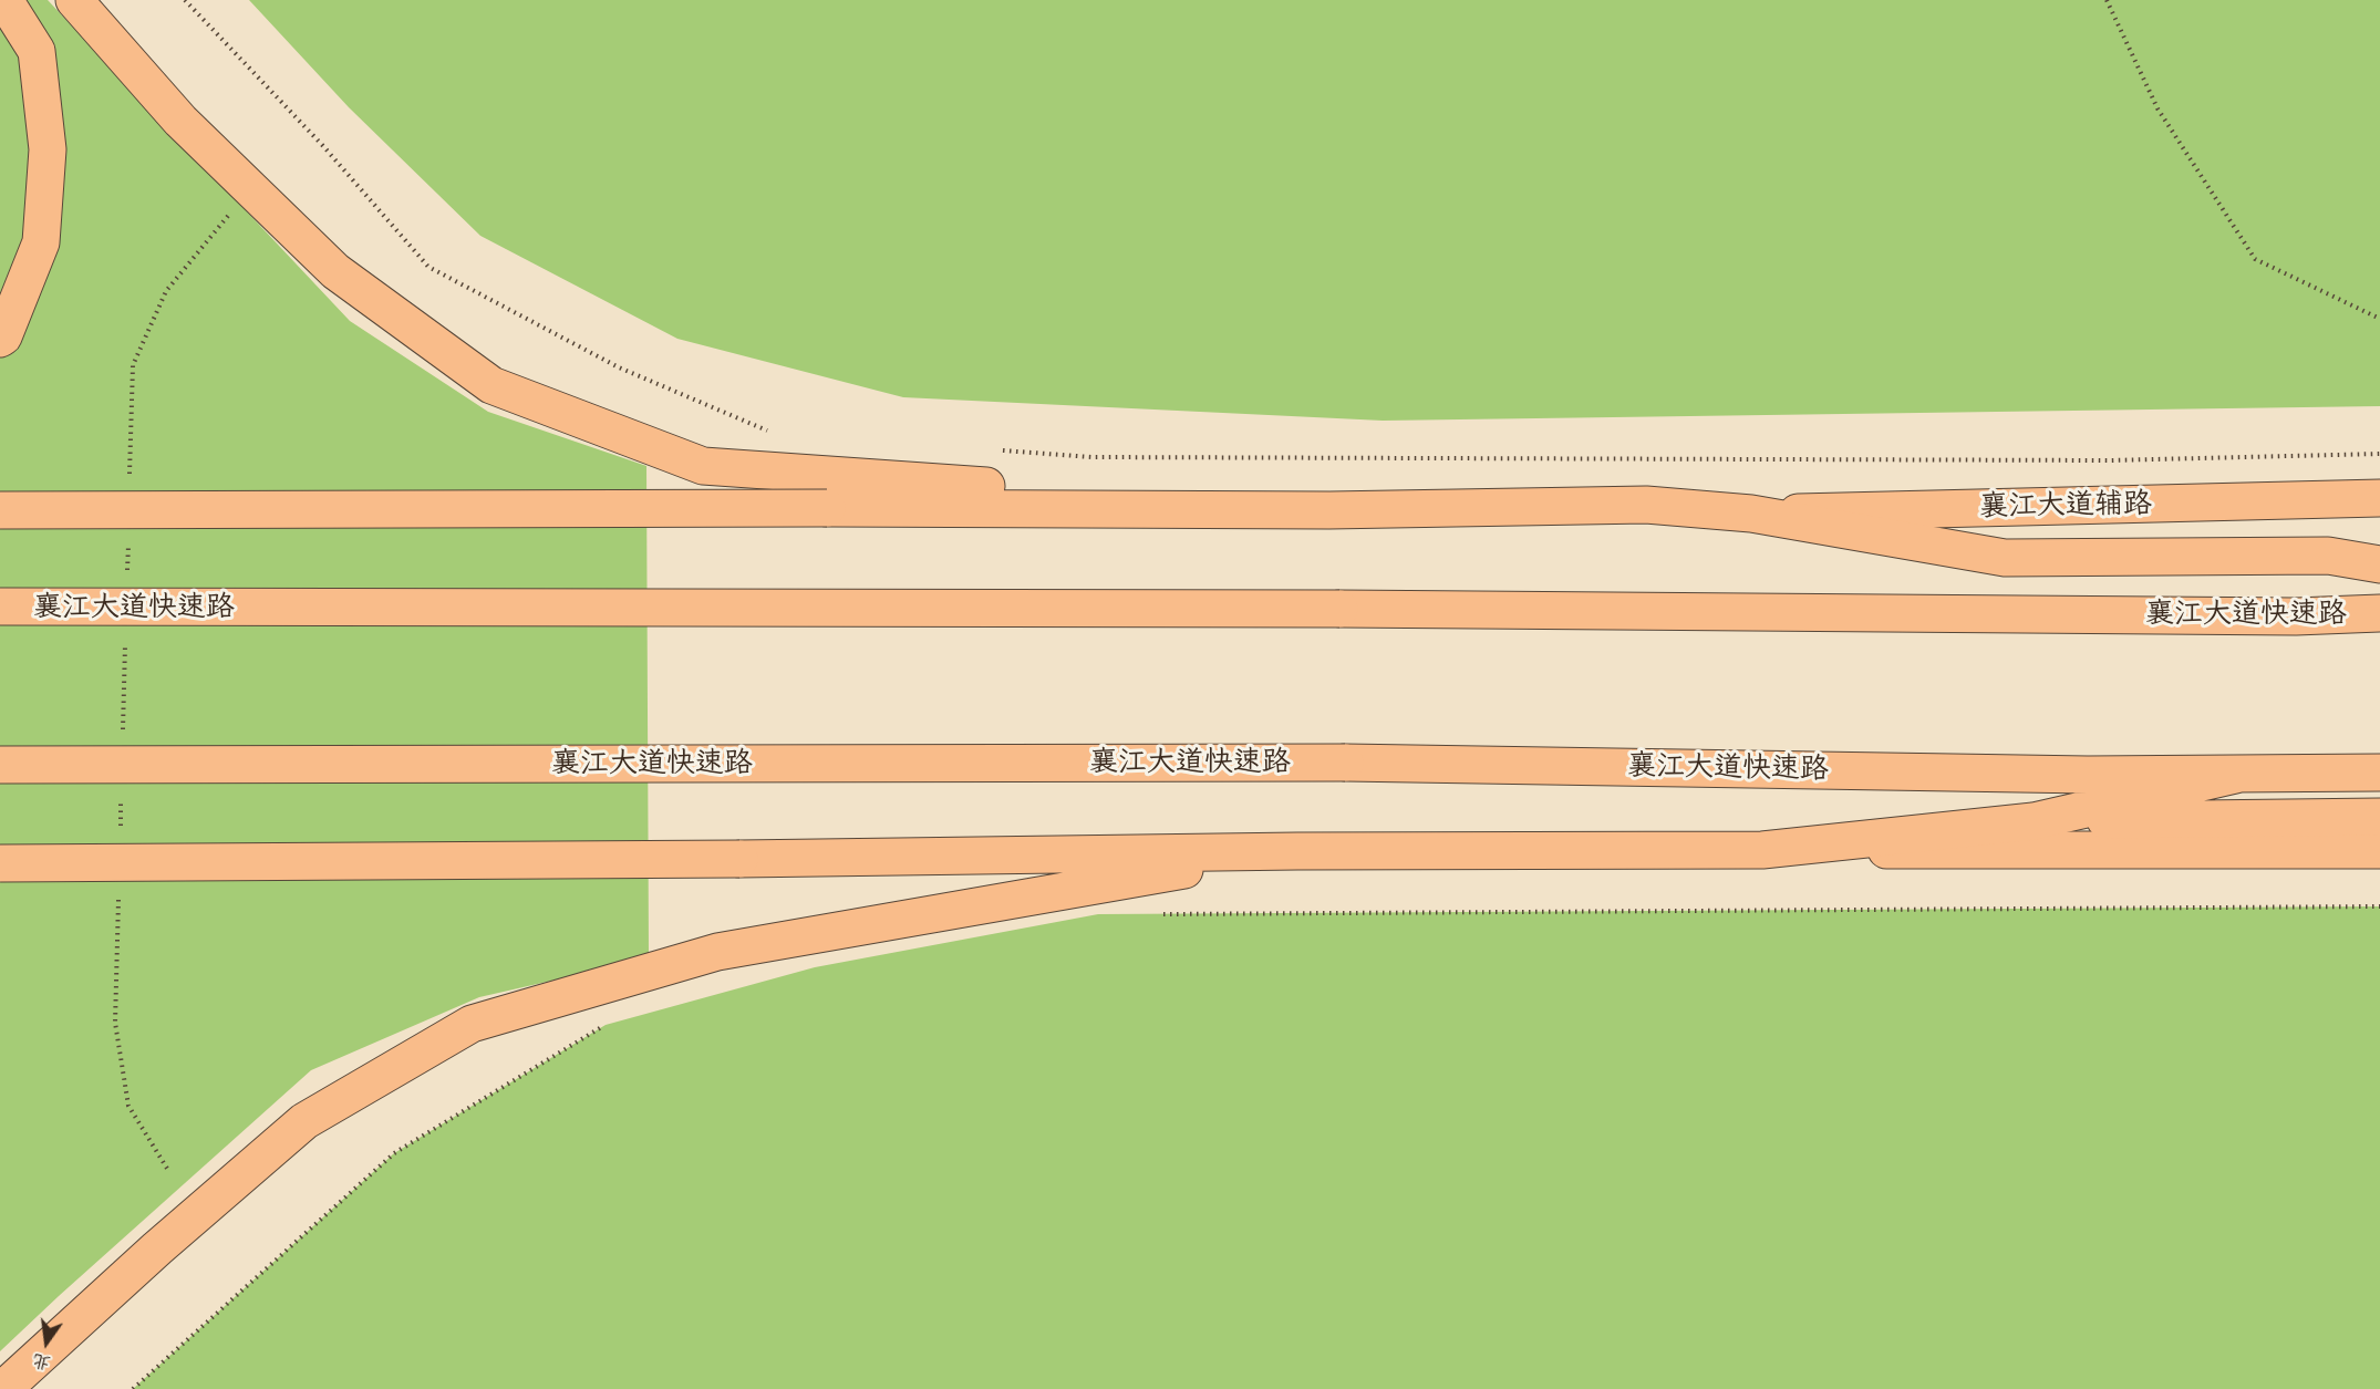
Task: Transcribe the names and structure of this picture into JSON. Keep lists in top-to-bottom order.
{
  "streets": {
    "main road": ["襄江大道辅路", "襄江大道快速路"]
  },
  "north": "bottom"
}
